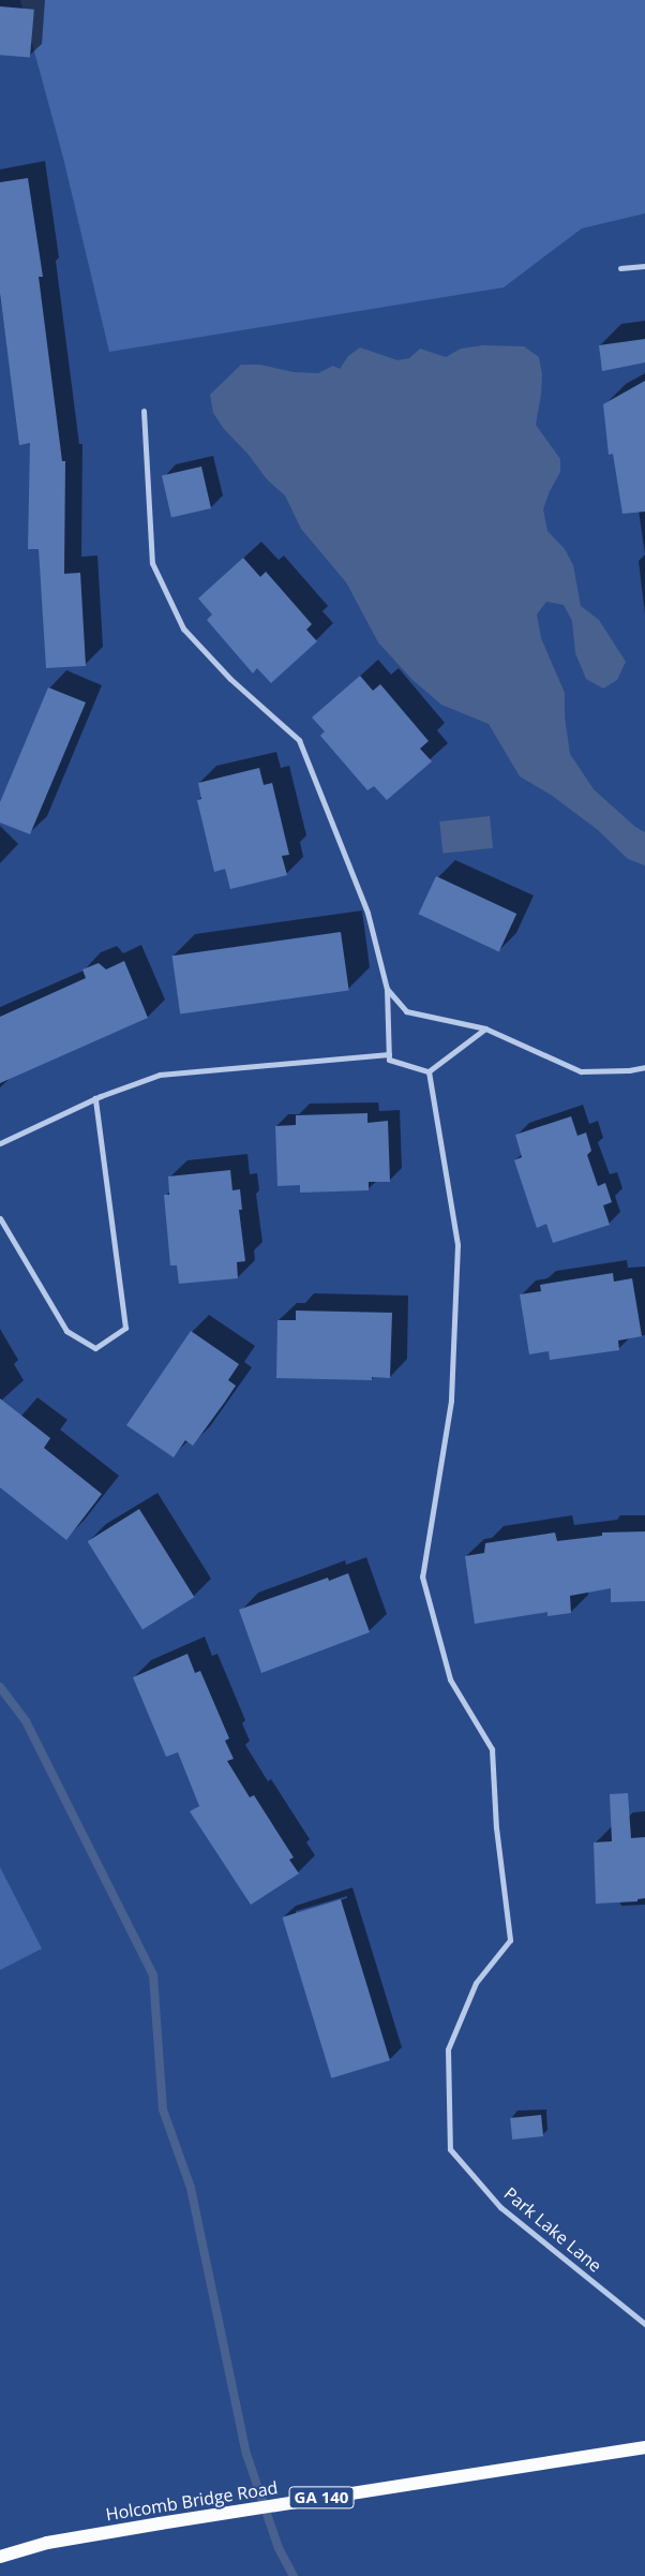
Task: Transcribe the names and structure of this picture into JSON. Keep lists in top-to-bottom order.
{
  "streets": {
    "main road": ["GA 140", "Holcomb Bridge Road"],
    "street": ["Park Lake Lane"]
  }
}
